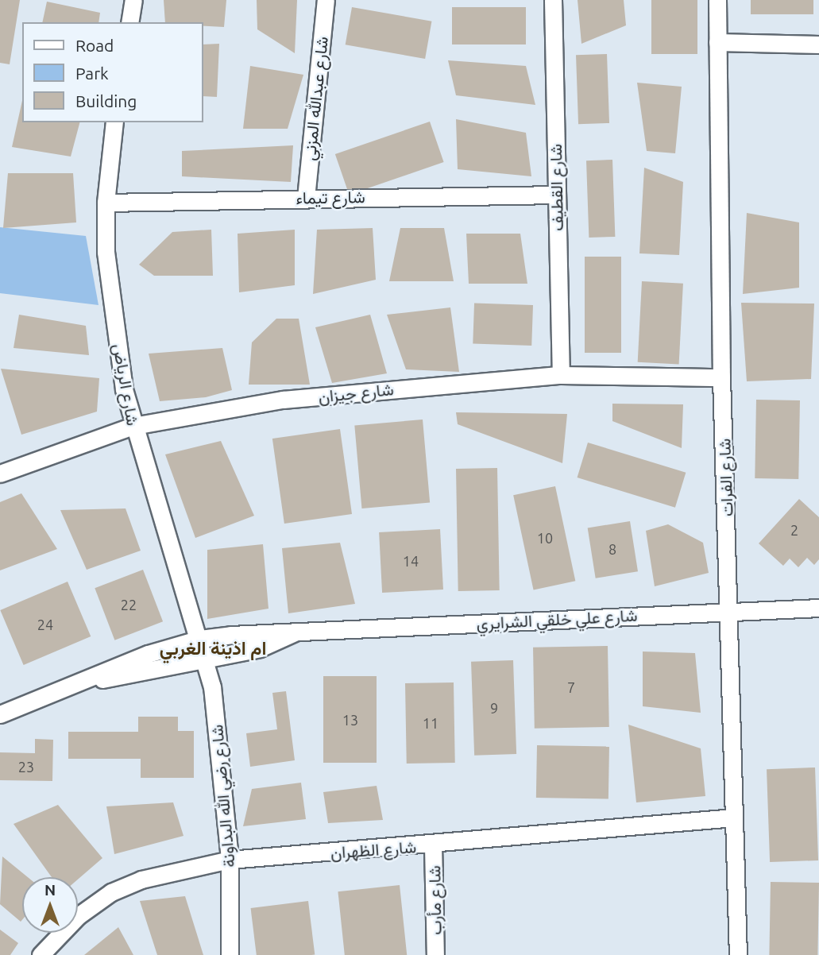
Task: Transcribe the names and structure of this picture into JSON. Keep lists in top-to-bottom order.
{
  "streets": {
    "street": [
      "شارع عبدالله المزني",
      "شارع القطيف",
      "شارع تيماء",
      "شارع الرياض",
      "شارع جيزان",
      "شارع الفرات",
      "شارع علي خلقي الشرايري",
      "شارع رضي الله البداونة",
      "شارع الظهران",
      "شارع مأرب"
    ]
  },
  "crossings": [
    ["شارع عبدالله المزني", "شارع تيماء"],
    ["شارع القطيف", "شارع تيماء"],
    ["شارع القطيف", "شارع جيزان"],
    ["شارع تيماء", "شارع الرياض"],
    ["شارع الرياض", "شارع جيزان"],
    ["شارع الرياض", "شارع علي خلقي الشرايري"],
    ["شارع الرياض", "شارع رضي الله البداونة"],
    ["شارع جيزان", "شارع الفرات"],
    ["شارع الفرات", "شارع علي خلقي الشرايري"],
    ["شارع الفرات", "شارع الظهران"],
    ["شارع علي خلقي الشرايري", "شارع رضي الله البداونة"],
    ["شارع رضي الله البداونة", "شارع الظهران"],
    ["شارع الظهران", "شارع مأرب"]
  ],
  "districts": ["ام اذينة الغربي"],
  "house_numbers": [
    "2",
    "10",
    "8",
    "14",
    "22",
    "24",
    "7",
    "9",
    "13",
    "11",
    "23"
  ],
  "legend": ["Road", "Park", "Building"],
  "north": "top"
}
